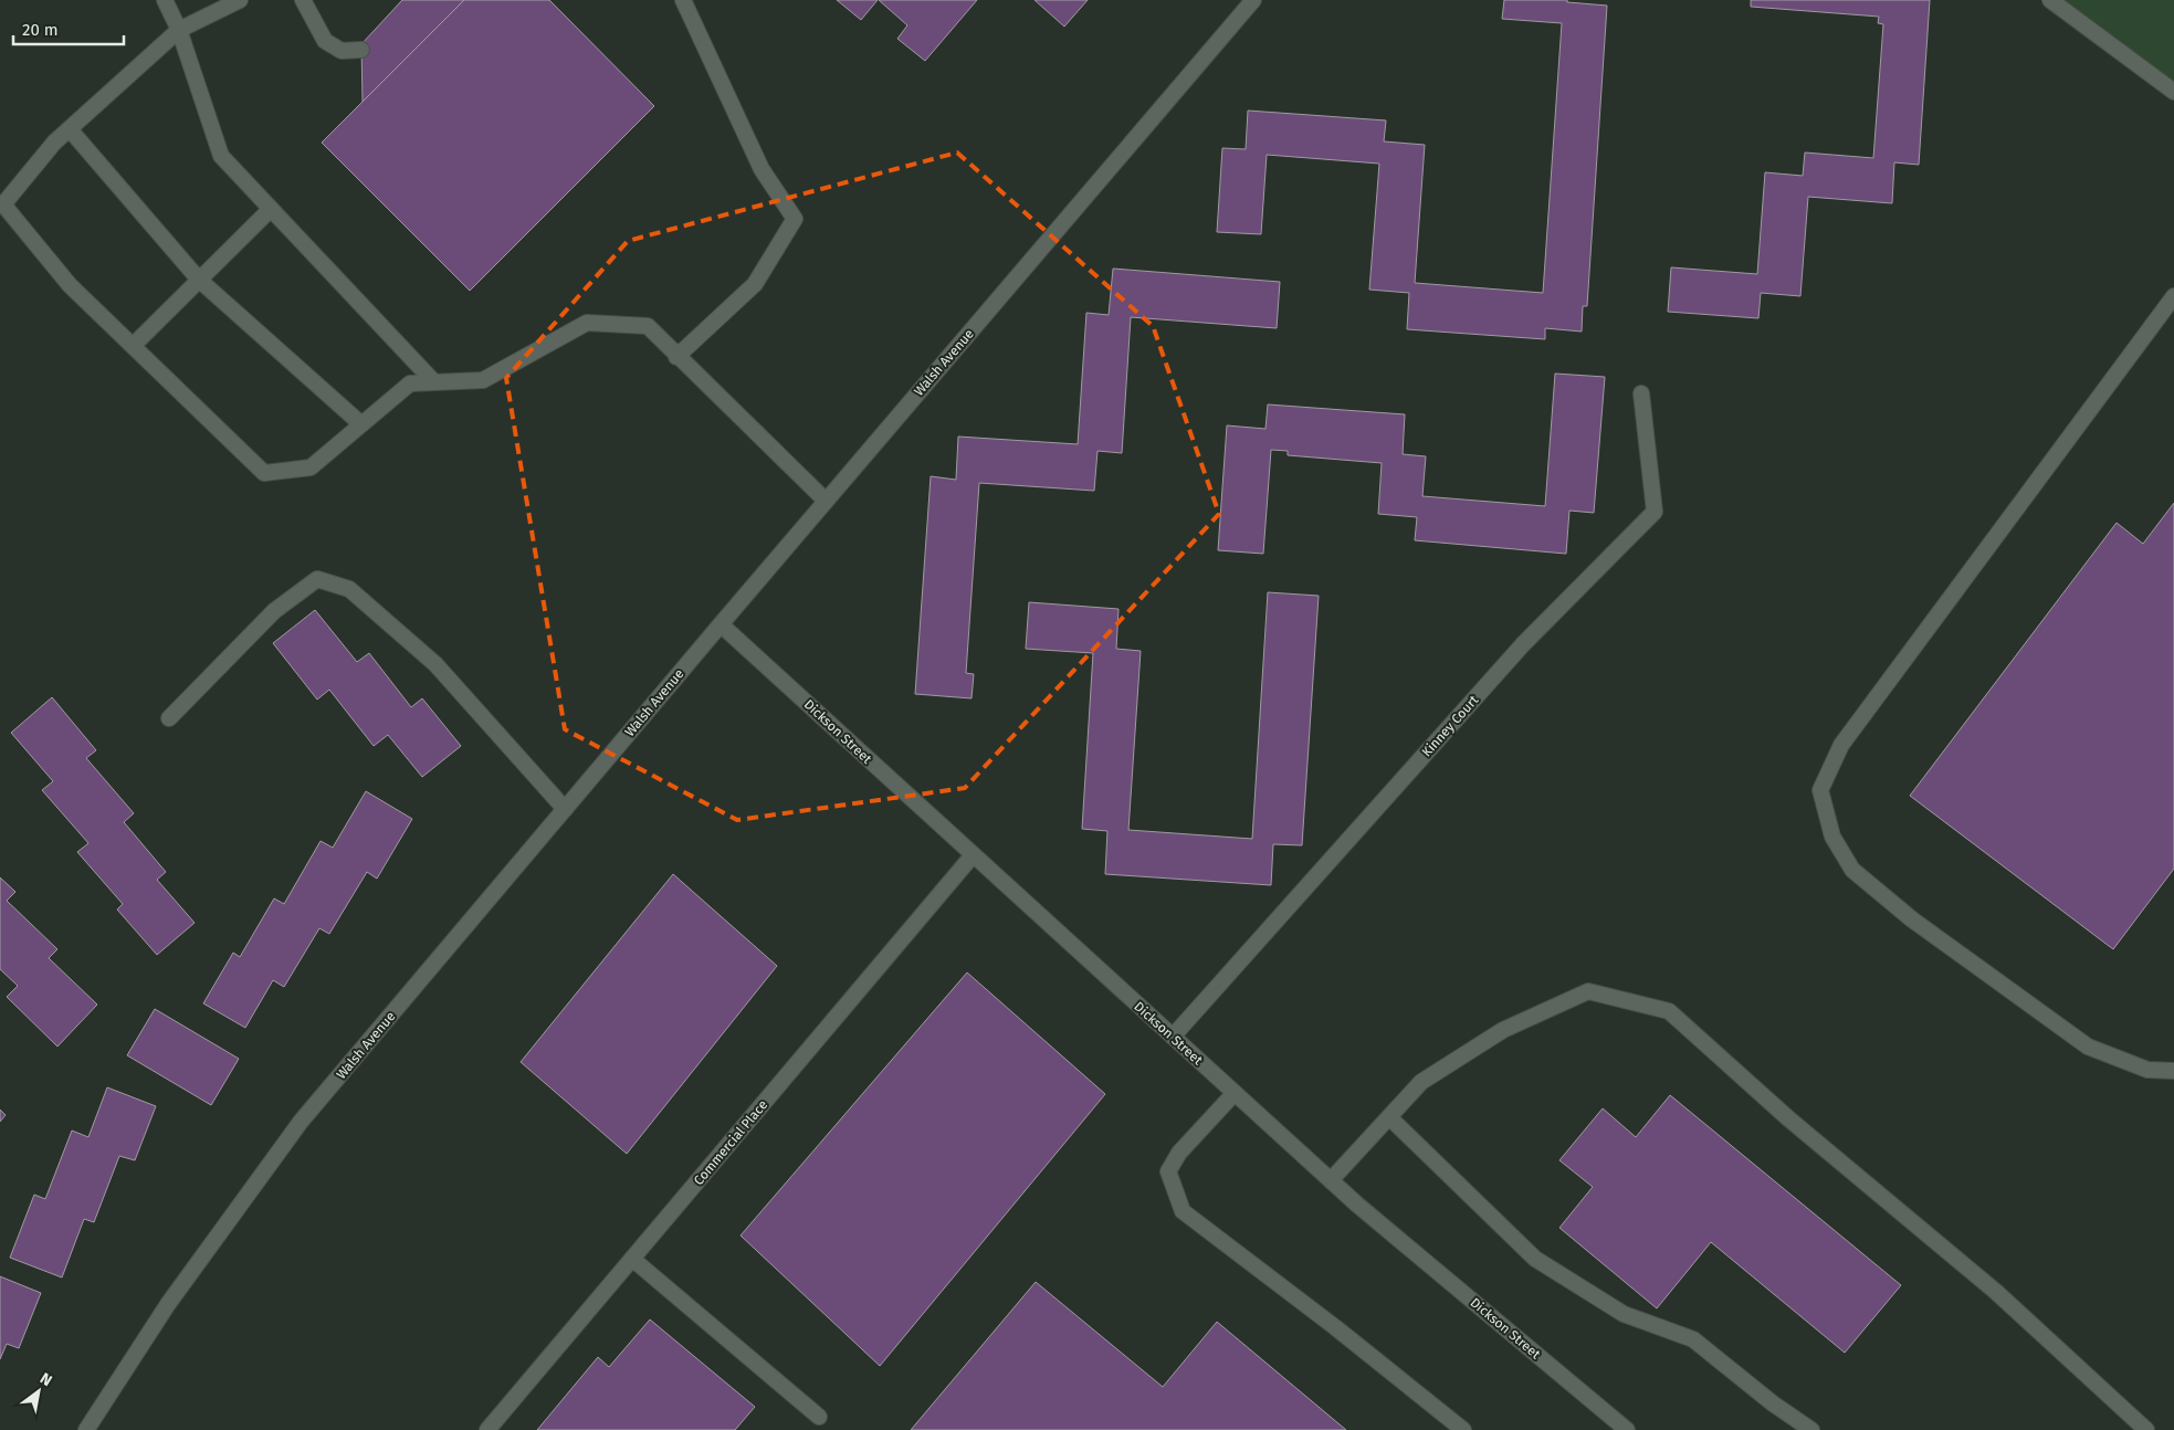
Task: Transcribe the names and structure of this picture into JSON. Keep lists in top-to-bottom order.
{
  "streets": {
    "street": [
      "Walsh Avenue",
      "Kinney Court",
      "Dickson Street",
      "Commercial Place"
    ]
  },
  "crossings": [
    ["Walsh Avenue", "Dickson Street"],
    ["Kinney Court", "Dickson Street"],
    ["Dickson Street", "Commercial Place"]
  ],
  "scale_bar": "20 m",
  "north": "top right"
}
